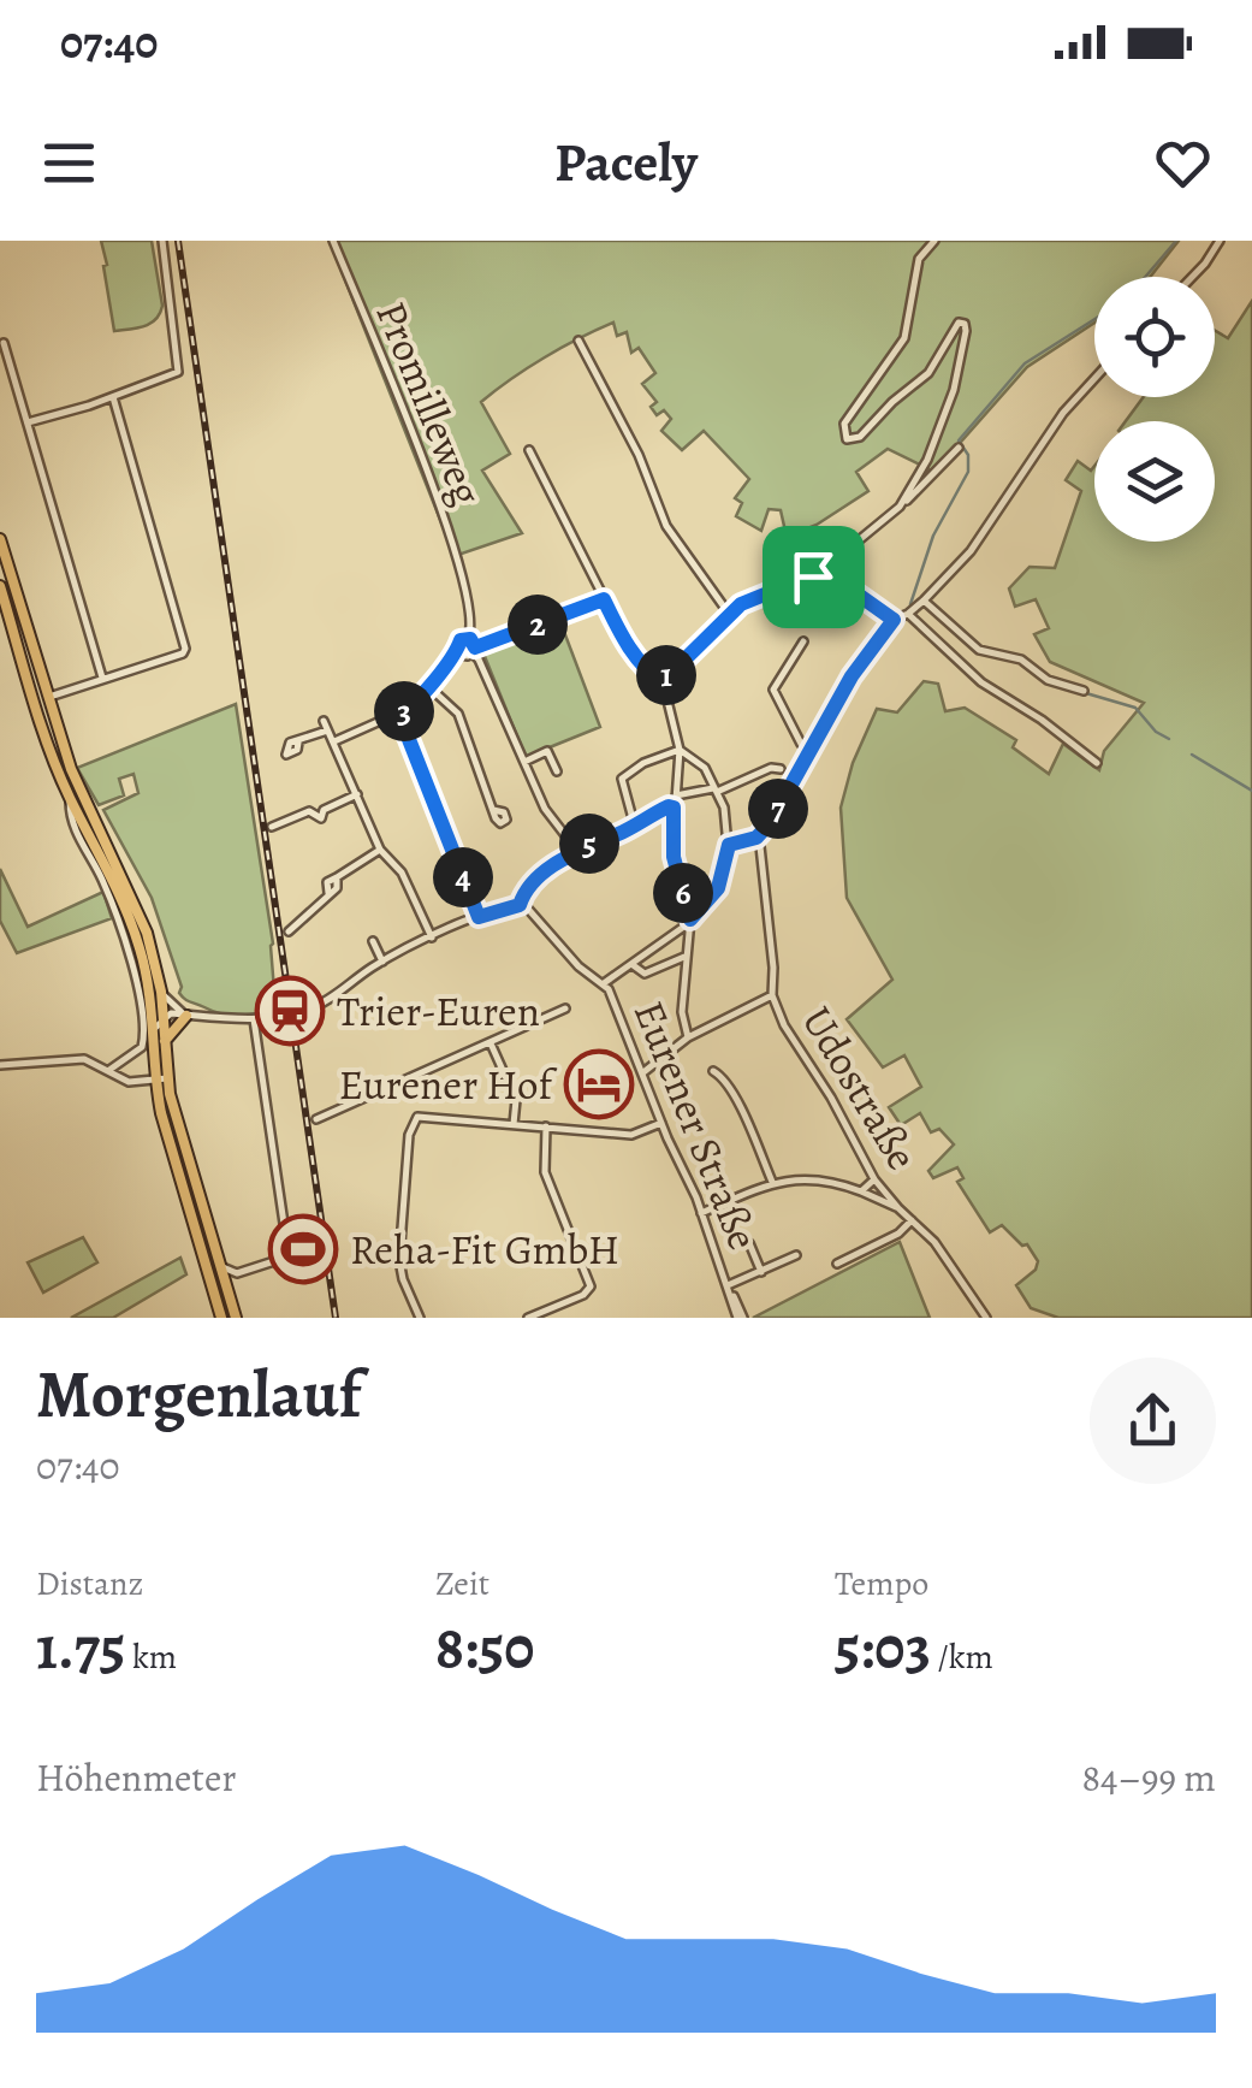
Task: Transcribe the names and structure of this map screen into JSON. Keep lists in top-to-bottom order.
{
  "streets": {
    "street": ["Promilleweg", "Udostraße", "Eurener Straße"]
  },
  "places": {
    "station": ["Trier-Euren"],
    "hotel": ["Eurener Hof"],
    "sports": ["Reha-Fit GmbH"]
  },
  "page": {
    "status": "07:40",
    "header": "Pacely",
    "pins": [
      "2",
      "1",
      "3",
      "7",
      "5",
      "4",
      "6"
    ],
    "heading": ["Morgenlauf", "07:40"],
    "stats": [
      ["Distanz", "1.75 km"],
      ["Zeit", "8:50"],
      ["Tempo", "5:03 /km"]
    ],
    "chart": ["Höhenmeter", "84–99 m"]
  }
}
